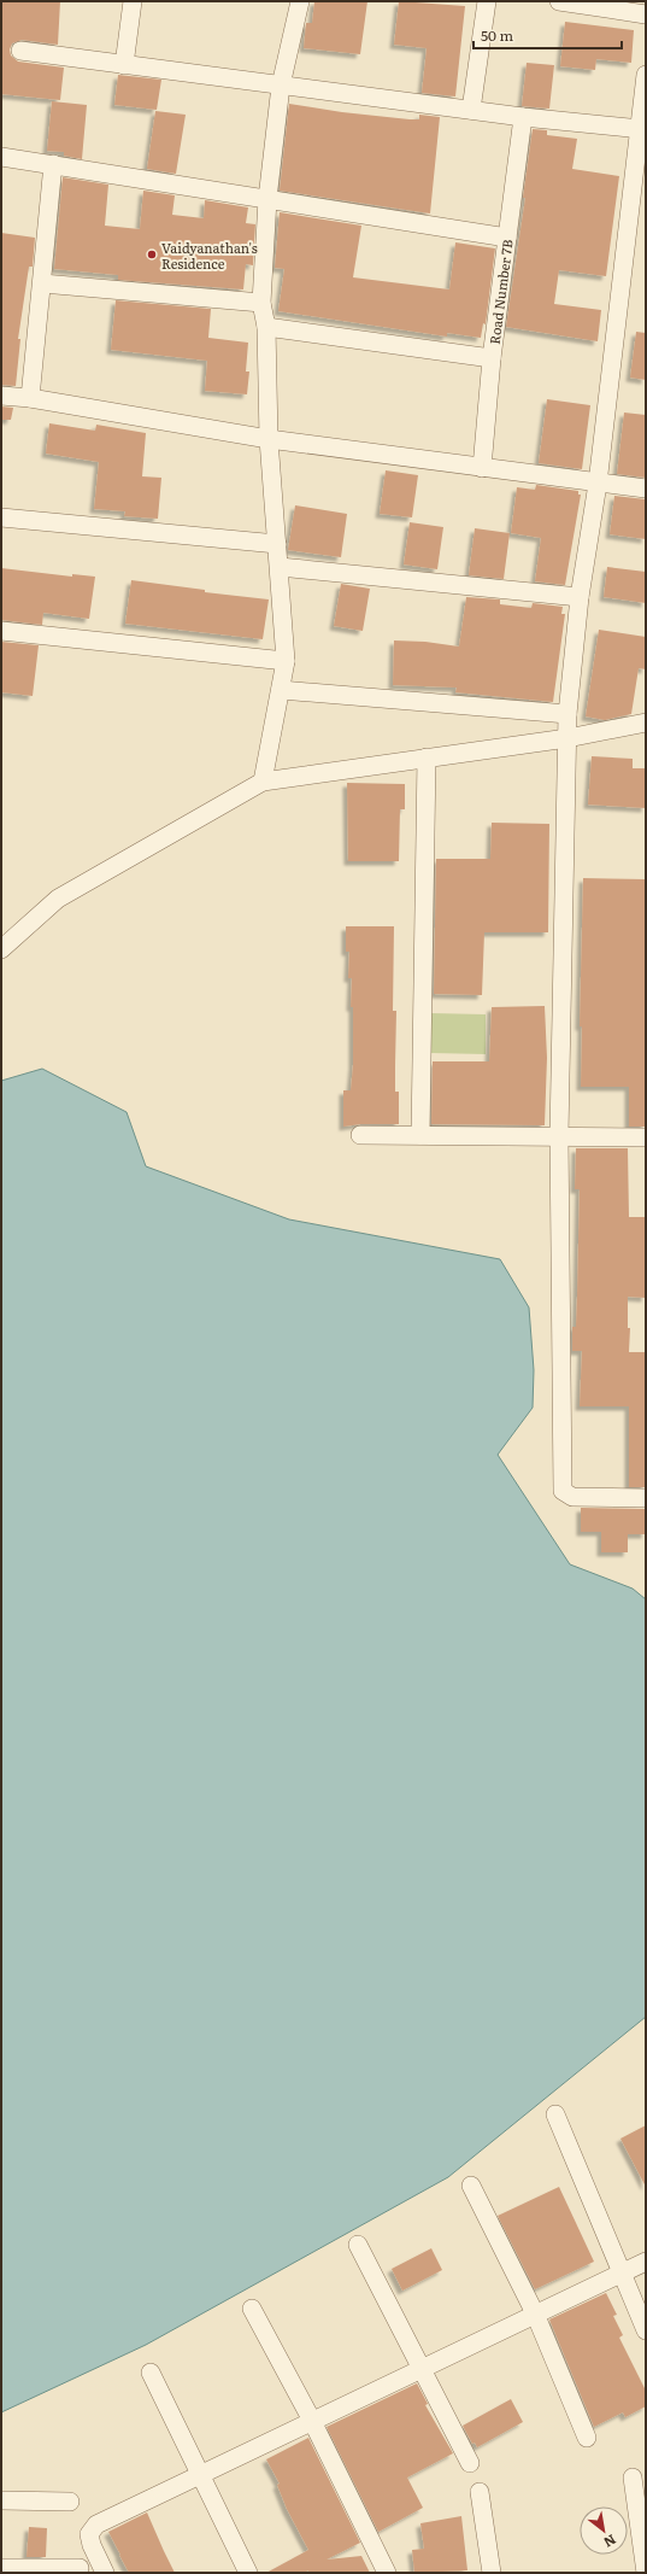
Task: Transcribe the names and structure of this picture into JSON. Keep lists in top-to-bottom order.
{
  "streets": {
    "street": ["Road Number 7B"]
  },
  "places": ["Vaidyanathan's Residence"],
  "scale_bar": "50 m",
  "north": "bottom right"
}
